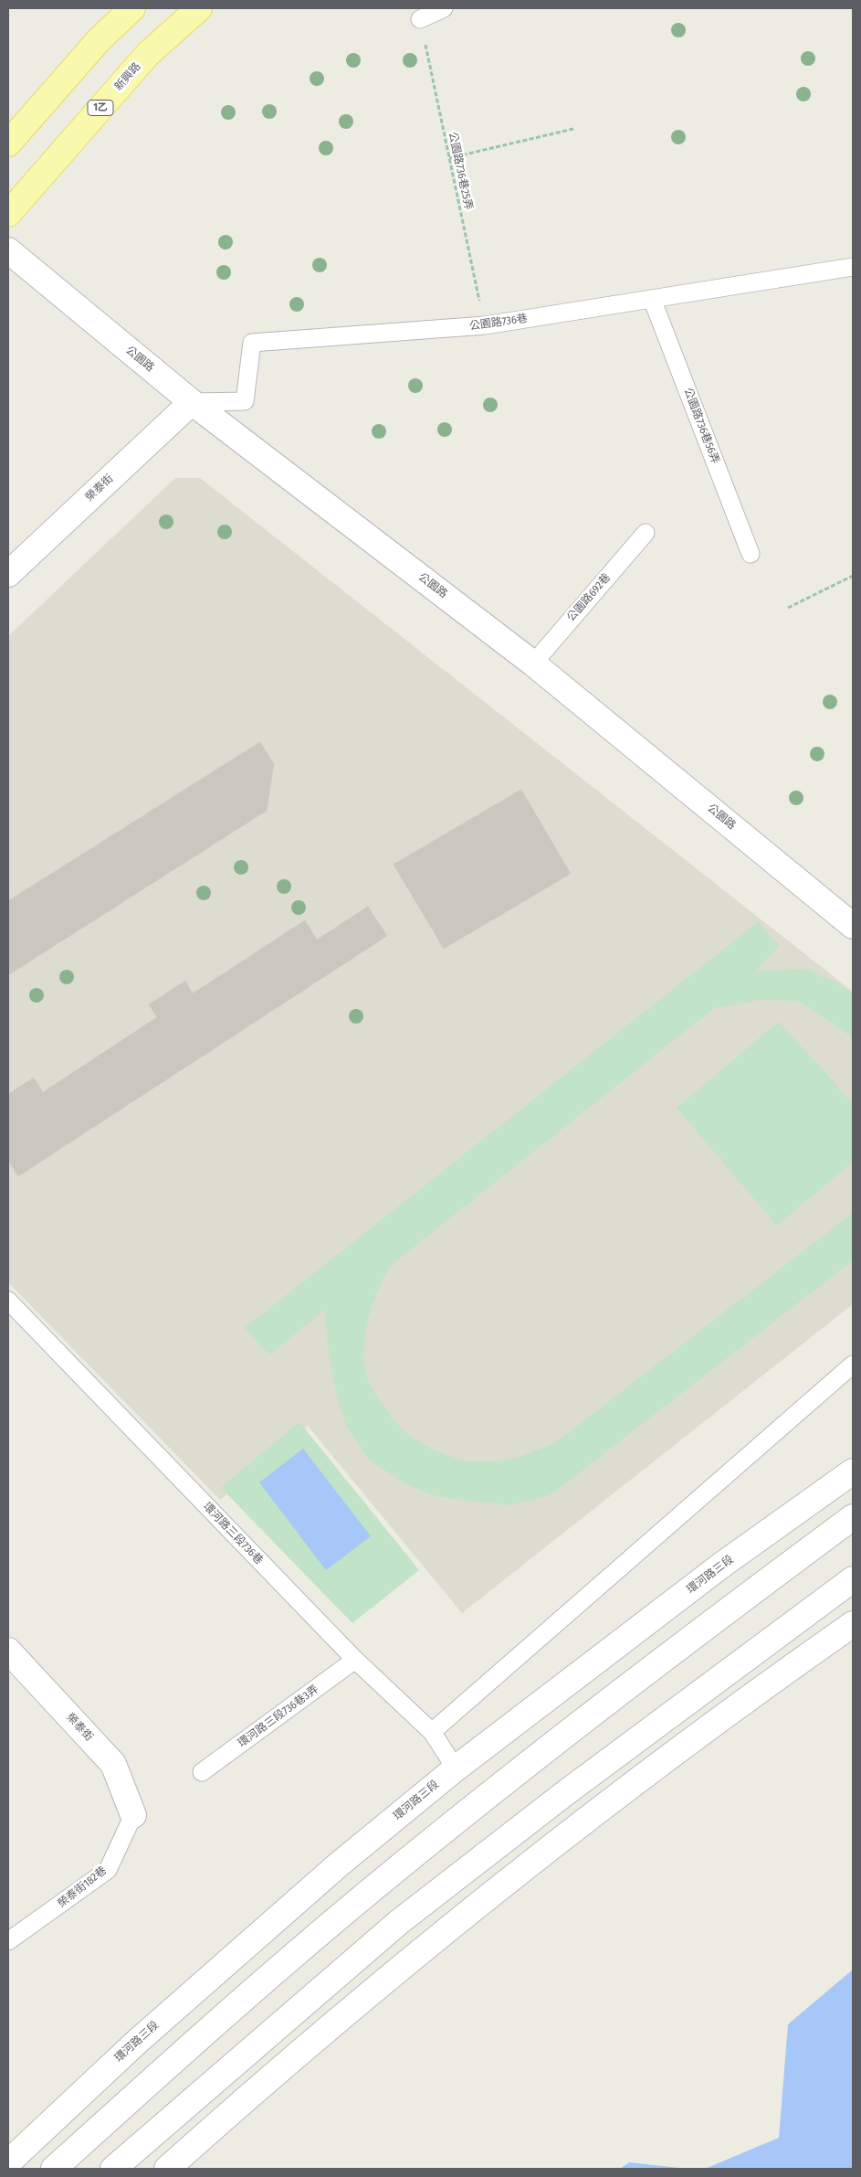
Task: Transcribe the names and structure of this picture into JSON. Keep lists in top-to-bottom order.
{
  "streets": {
    "main road": ["新興路", "1乙"],
    "street": ["公園路", "榮泰街", "環河路三段"],
    "lane": [
      "公園路736巷",
      "公園路736巷56弄",
      "公園路692巷",
      "環河路三段736巷",
      "環河路三段736巷3弄",
      "榮泰街182巷"
    ],
    "path": ["公園路736巷25弄"]
  },
  "crossings": [
    ["公園路736巷25弄", "公園路736巷"],
    ["公園路736巷", "公園路"],
    ["公園路736巷", "公園路736巷56弄"],
    ["公園路736巷", "榮泰街"],
    ["公園路", "榮泰街"],
    ["公園路", "公園路692巷"],
    ["榮泰街", "榮泰街182巷"],
    ["環河路三段736巷", "環河路三段"],
    ["環河路三段736巷", "環河路三段736巷3弄"]
  ]
}
